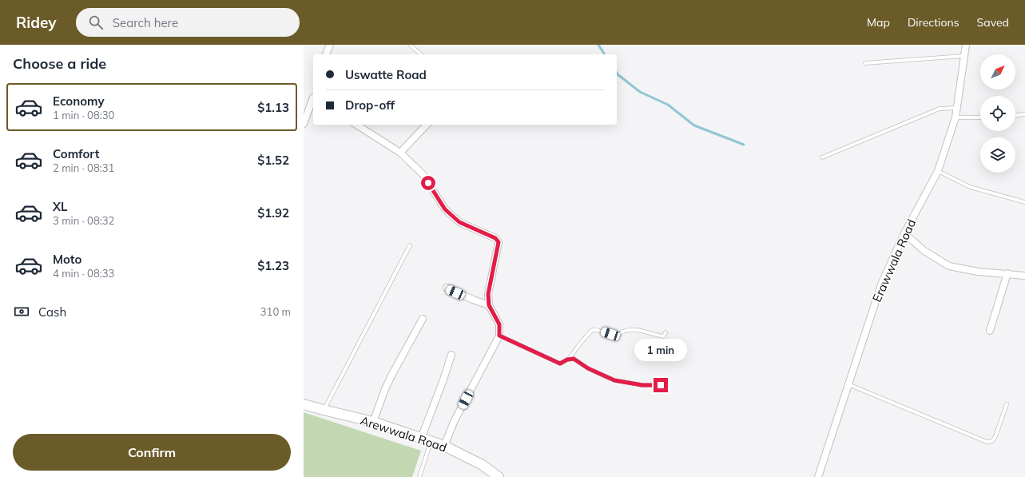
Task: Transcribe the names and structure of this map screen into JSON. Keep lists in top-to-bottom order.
{
  "streets": {
    "street": ["Erawwala Road", "Arewwala Road"]
  },
  "north": "top right",
  "page": {
    "header": "Ridey",
    "search": "Search here",
    "nav": ["Map", "Directions", "Saved"],
    "heading": "Choose a ride",
    "banner": ["Uswatte Road", "Drop-off"],
    "list": [
      {
        "name": "Economy",
        "note": "1 min · 08:30",
        "value": "$1.13"
      },
      {
        "name": "Comfort",
        "note": "2 min · 08:31",
        "value": "$1.52"
      },
      {
        "name": "XL",
        "note": "3 min · 08:32",
        "value": "$1.92"
      },
      {
        "name": "Moto",
        "note": "4 min · 08:33",
        "value": "$1.23"
      }
    ],
    "pay": ["Cash", "310 m"],
    "bubble": "1 min",
    "buttons": "Confirm"
  }
}
